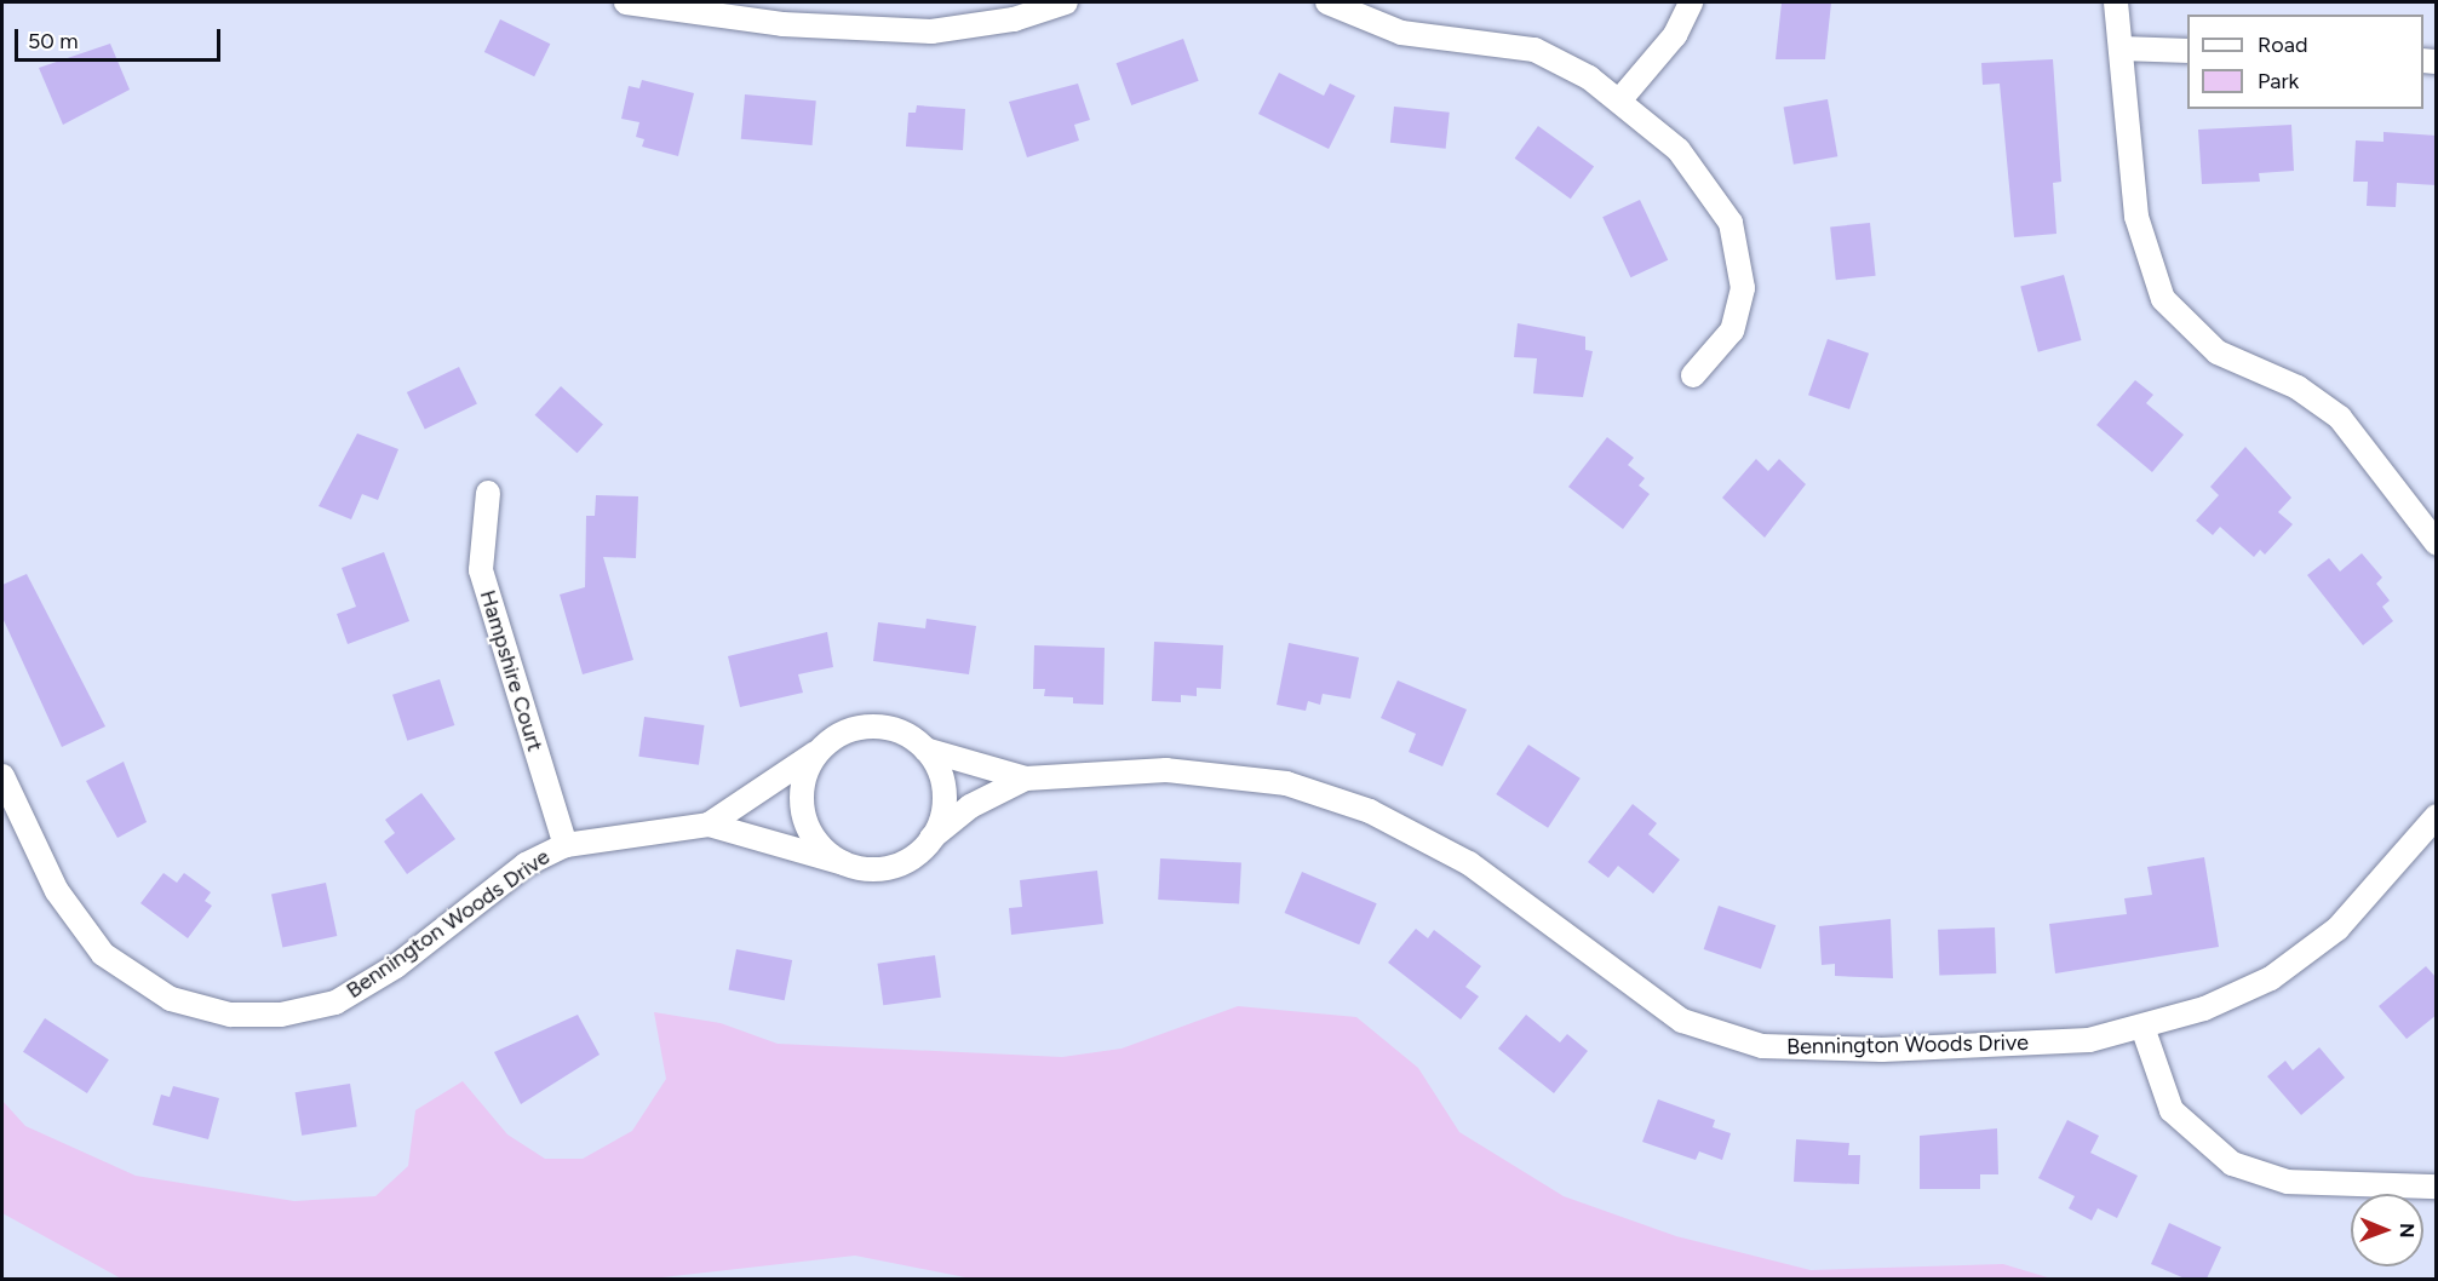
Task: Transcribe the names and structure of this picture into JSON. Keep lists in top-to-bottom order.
{
  "streets": {
    "street": ["Hampshire Court", "Bennington Woods Drive"]
  },
  "crossings": [
    ["Hampshire Court", "Bennington Woods Drive"]
  ],
  "legend": ["Road", "Park"],
  "scale_bar": "50 m",
  "north": "right"
}
